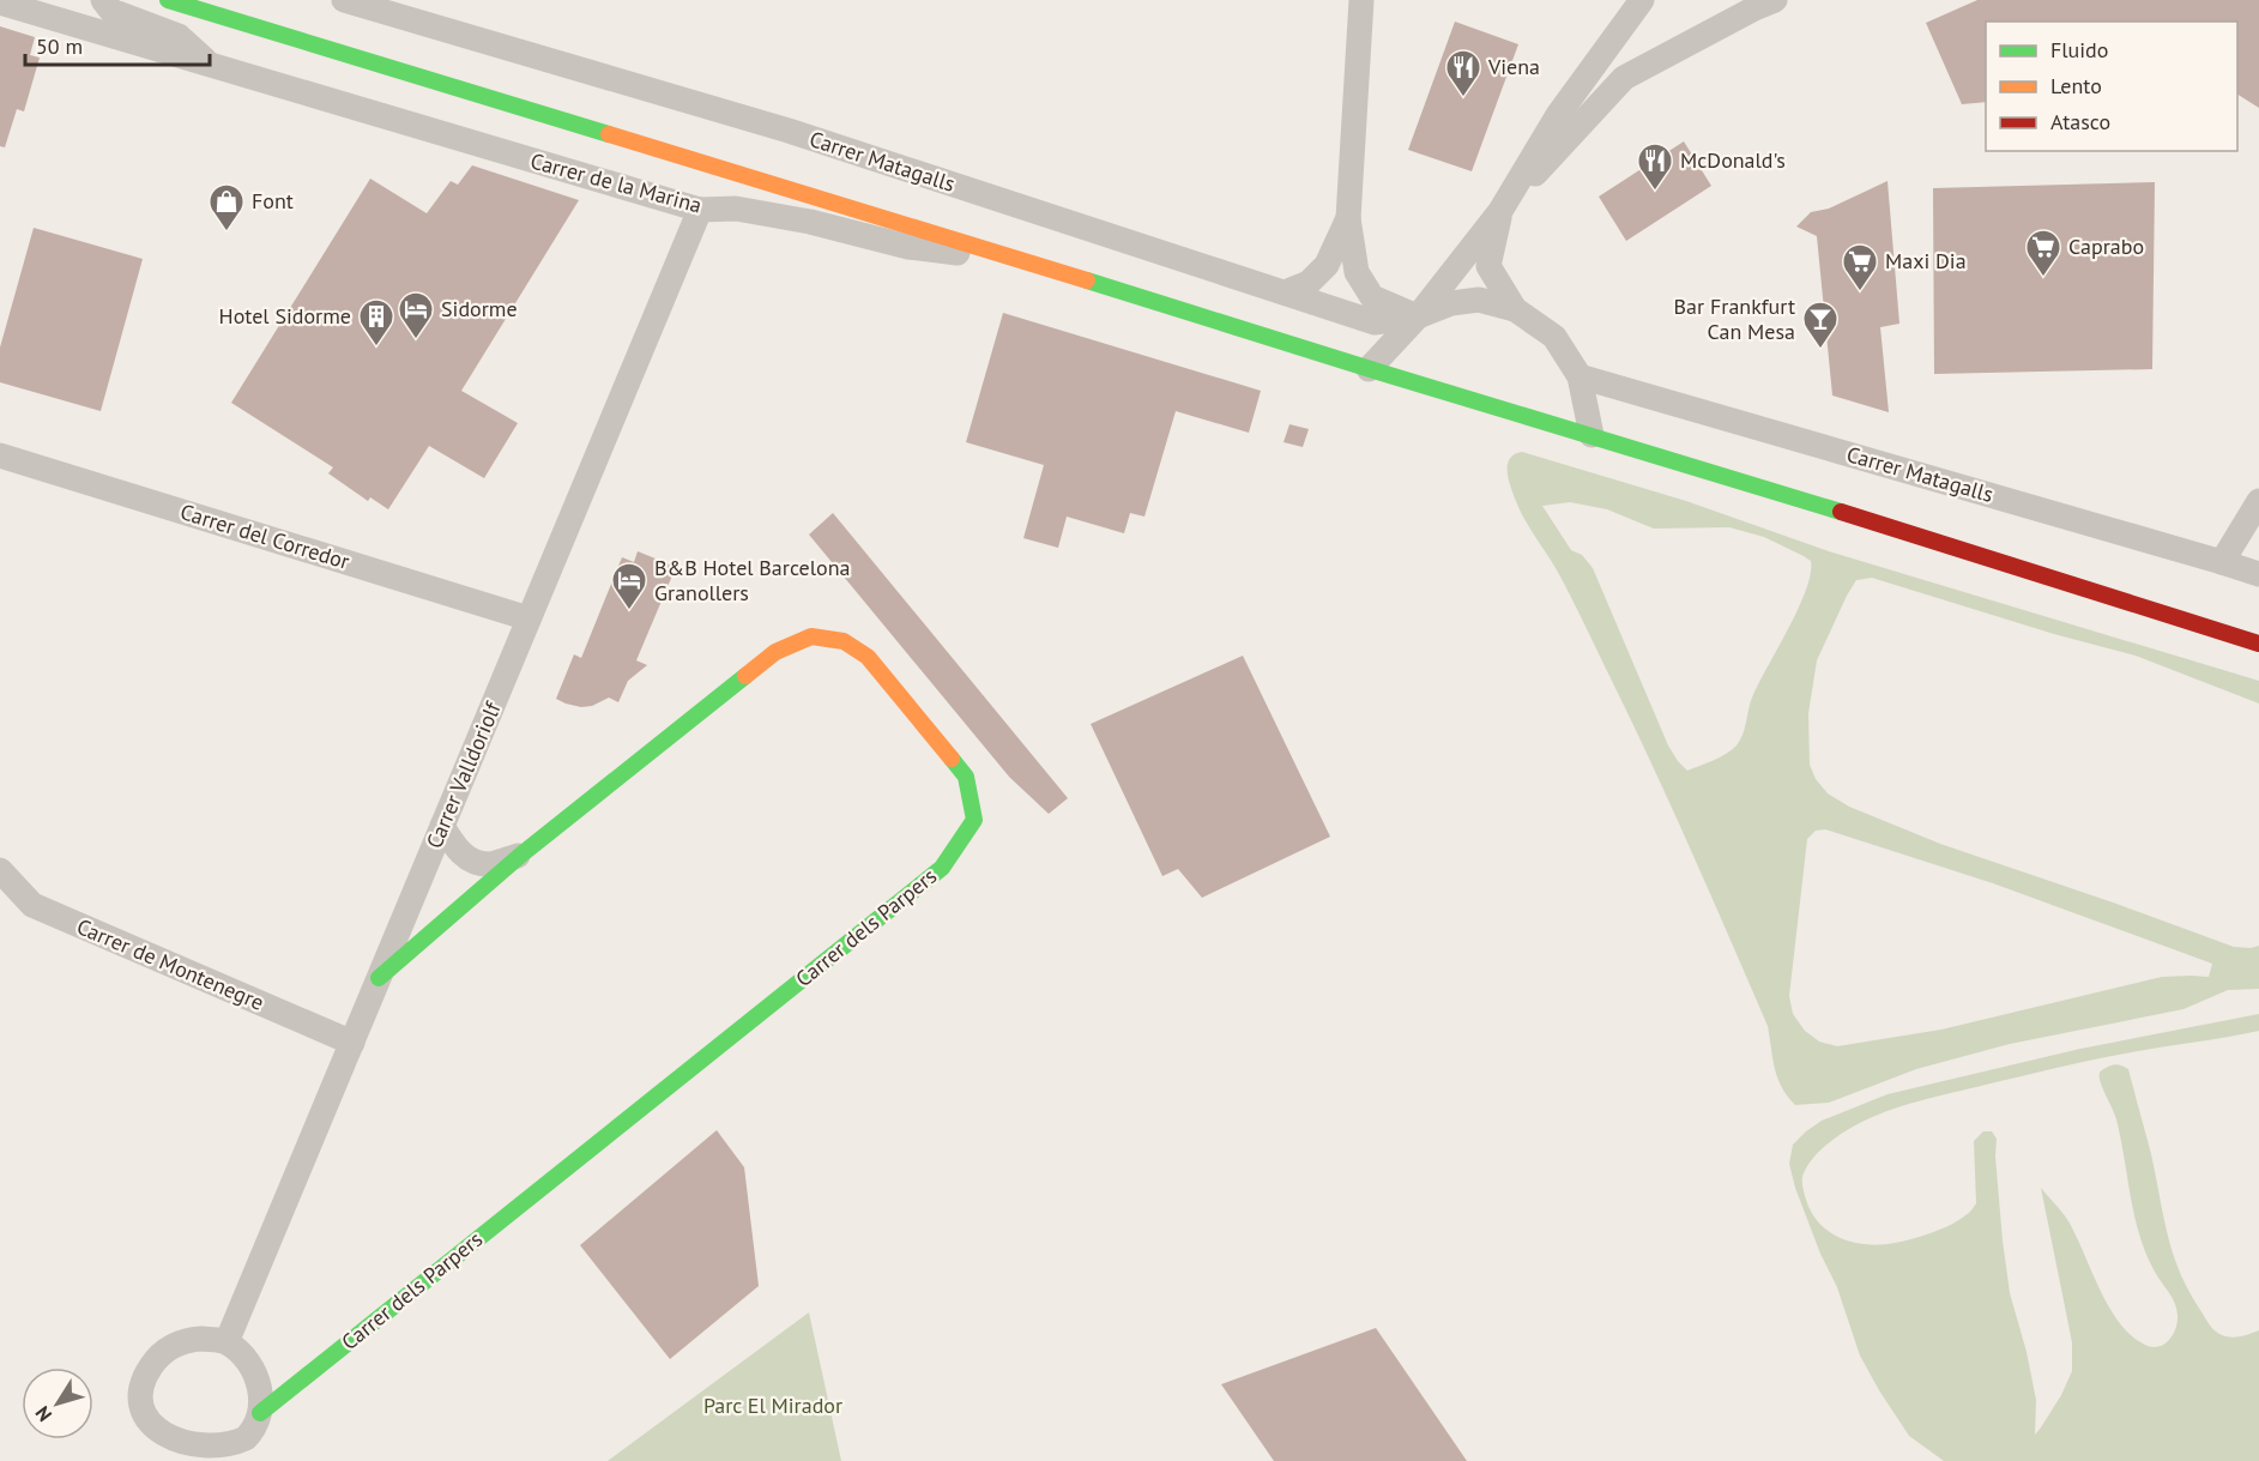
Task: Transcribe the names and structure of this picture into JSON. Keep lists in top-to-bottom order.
{
  "streets": {
    "street": [
      "Carrer Matagalls",
      "Carrer de la Marina",
      "Carrer del Corredor",
      "Carrer Valldoriolf",
      "Carrer dels Parpers",
      "Carrer de Montenegre"
    ]
  },
  "crossings": [
    ["Carrer de la Marina", "Carrer Valldoriolf"],
    ["Carrer del Corredor", "Carrer Valldoriolf"],
    ["Carrer Valldoriolf", "Carrer dels Parpers"],
    ["Carrer Valldoriolf", "Carrer de Montenegre"]
  ],
  "parks": ["Parc El Mirador"],
  "places": {
    "restaurant": ["Viena", "McDonald's"],
    "shop": ["Font"],
    "supermarket": ["Caprabo", "Maxi Dia"],
    "hotel": ["Sidorme", "B&B Hotel Barcelona Granollers"],
    "building": ["Hotel Sidorme"],
    "bar": ["Bar Frankfurt Can Mesa"]
  },
  "legend": ["Fluido", "Lento", "Atasco"],
  "scale_bar": "50 m",
  "north": "bottom left"
}
